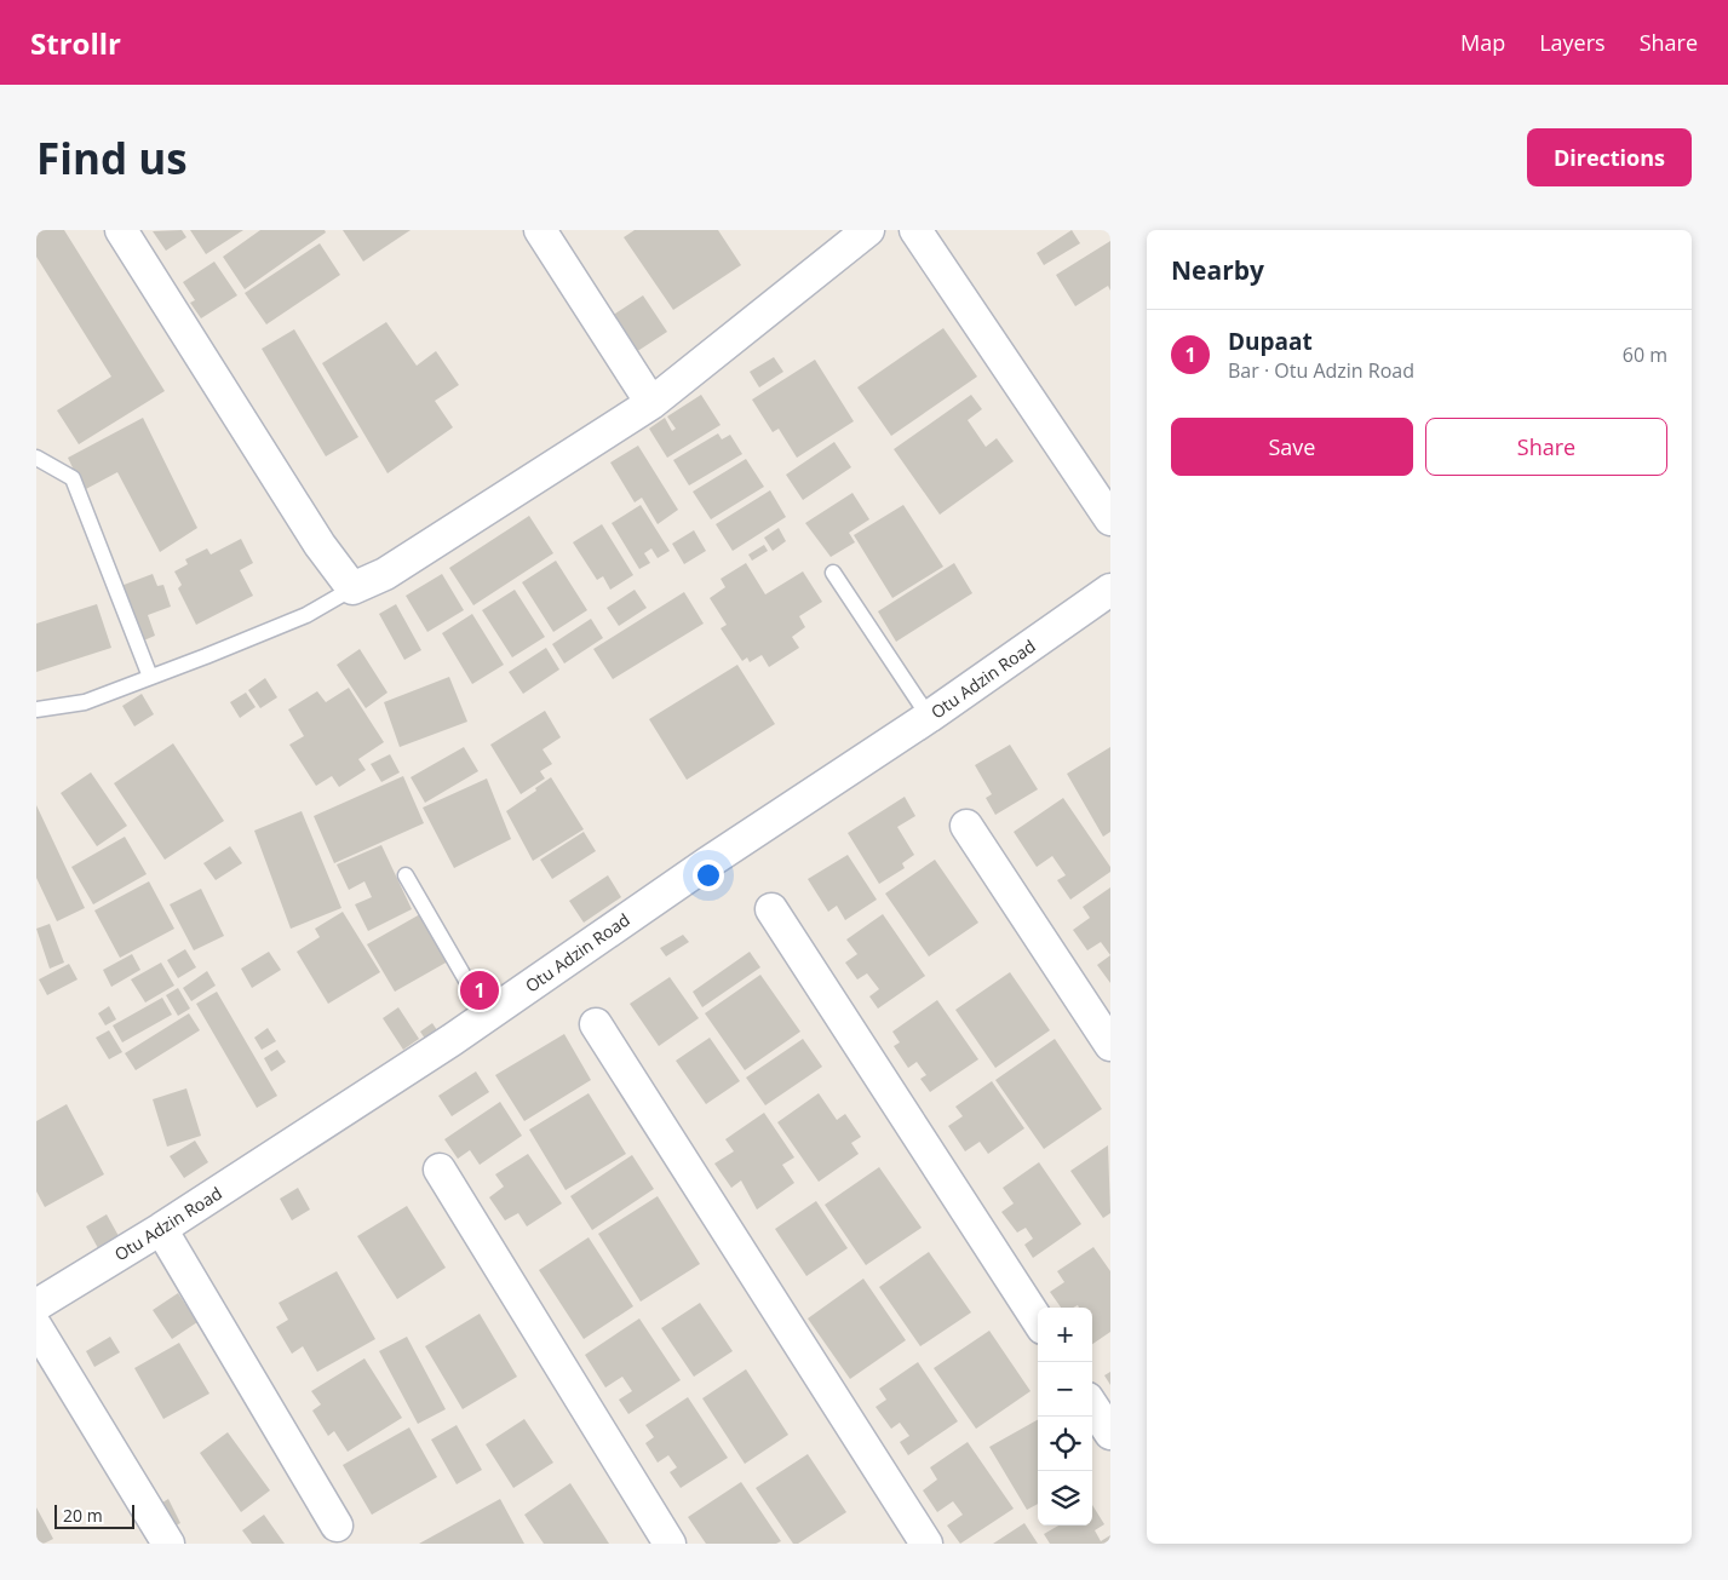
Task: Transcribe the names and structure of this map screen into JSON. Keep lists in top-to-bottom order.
{
  "streets": {
    "street": ["Otu Adzin Road"]
  },
  "scale_bar": "20 m",
  "page": {
    "header": "Strollr",
    "nav": ["Map", "Layers", "Share"],
    "buttons": [
      "Directions",
      ["Save", "Share"]
    ],
    "title": "Find us",
    "heading": "Nearby",
    "list": [
      {
        "mark": "1",
        "name": "Dupaat",
        "note": "Bar · Otu Adzin Road",
        "value": "60 m"
      }
    ],
    "pins": "1",
    "map_buttons": ["+", "−"],
    "scale": "20 m"
  }
}
